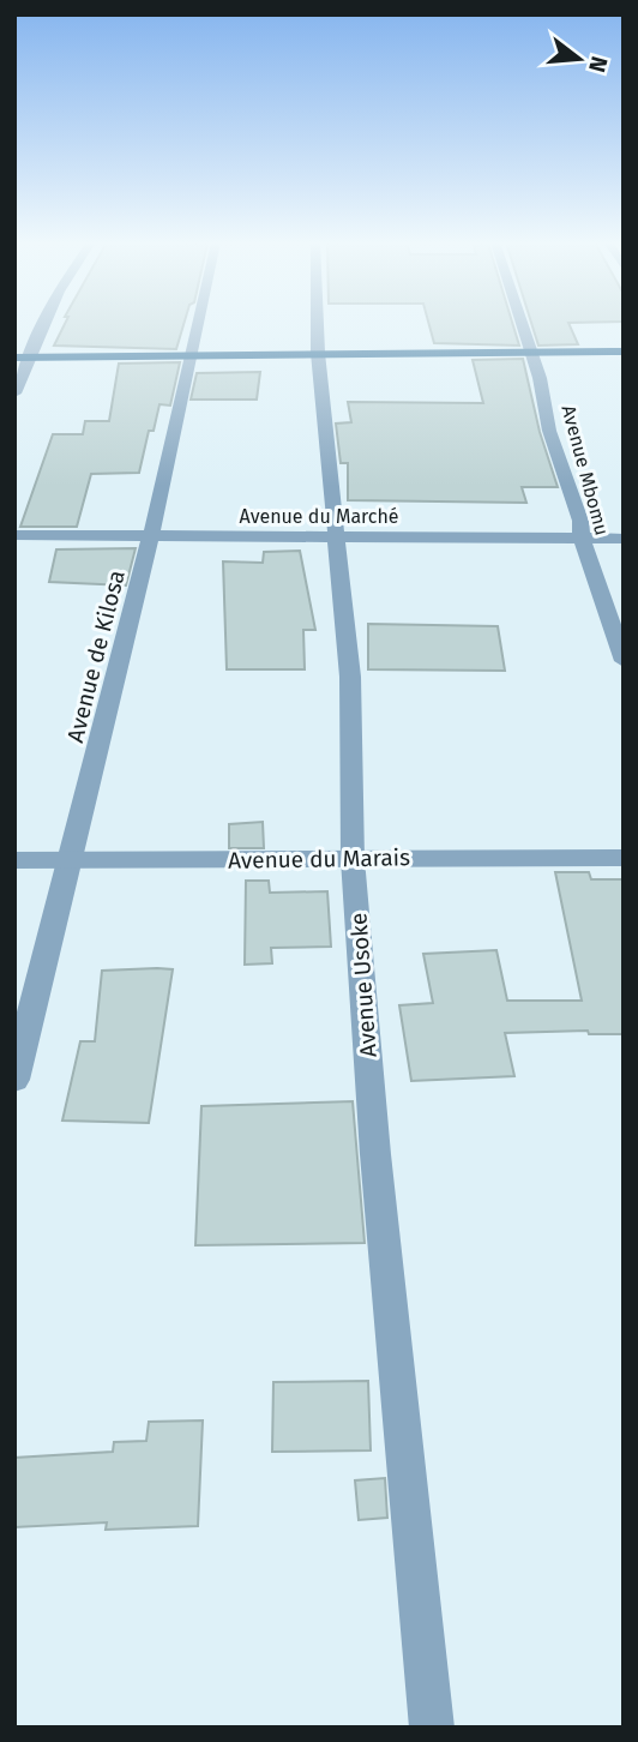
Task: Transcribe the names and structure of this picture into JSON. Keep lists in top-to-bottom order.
{
  "streets": {
    "street": [
      "Avenue Mbomu",
      "Avenue du Marché",
      "Avenue de Kilosa",
      "Avenue du Marais",
      "Avenue Usoke"
    ]
  },
  "crossings": [
    ["Avenue Mbomu", "Avenue du Marché"],
    ["Avenue du Marché", "Avenue de Kilosa"],
    ["Avenue du Marché", "Avenue Usoke"],
    ["Avenue de Kilosa", "Avenue du Marais"],
    ["Avenue du Marais", "Avenue Usoke"]
  ],
  "north": "right"
}
